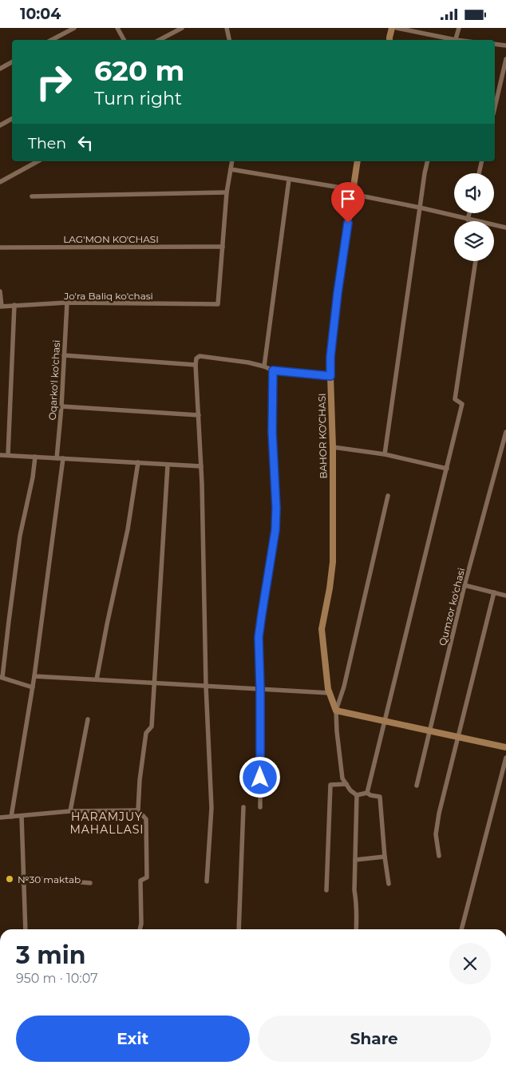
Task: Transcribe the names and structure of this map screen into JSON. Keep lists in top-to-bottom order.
{
  "streets": {
    "street": [
      "LAG'MON KO'CHASI",
      "Jo'ra Baliq ko'chasi",
      "Oqarko'l ko'chasi",
      "BAHOR KO'CHASI",
      "Qumzor ko'chasi"
    ]
  },
  "crossings": [
    ["LAG'MON KO'CHASI", "Jo'ra Baliq ko'chasi"],
    ["Jo'ra Baliq ko'chasi", "Oqarko'l ko'chasi"]
  ],
  "districts": ["HARAMJUY MAHALLASI"],
  "places": ["№30 maktab"],
  "page": {
    "status": "10:04",
    "turn": ["620 m", "Turn right"],
    "then": "Then",
    "heading": ["3 min", "950 m · 10:07"],
    "buttons": ["Exit", "Share"]
  }
}
